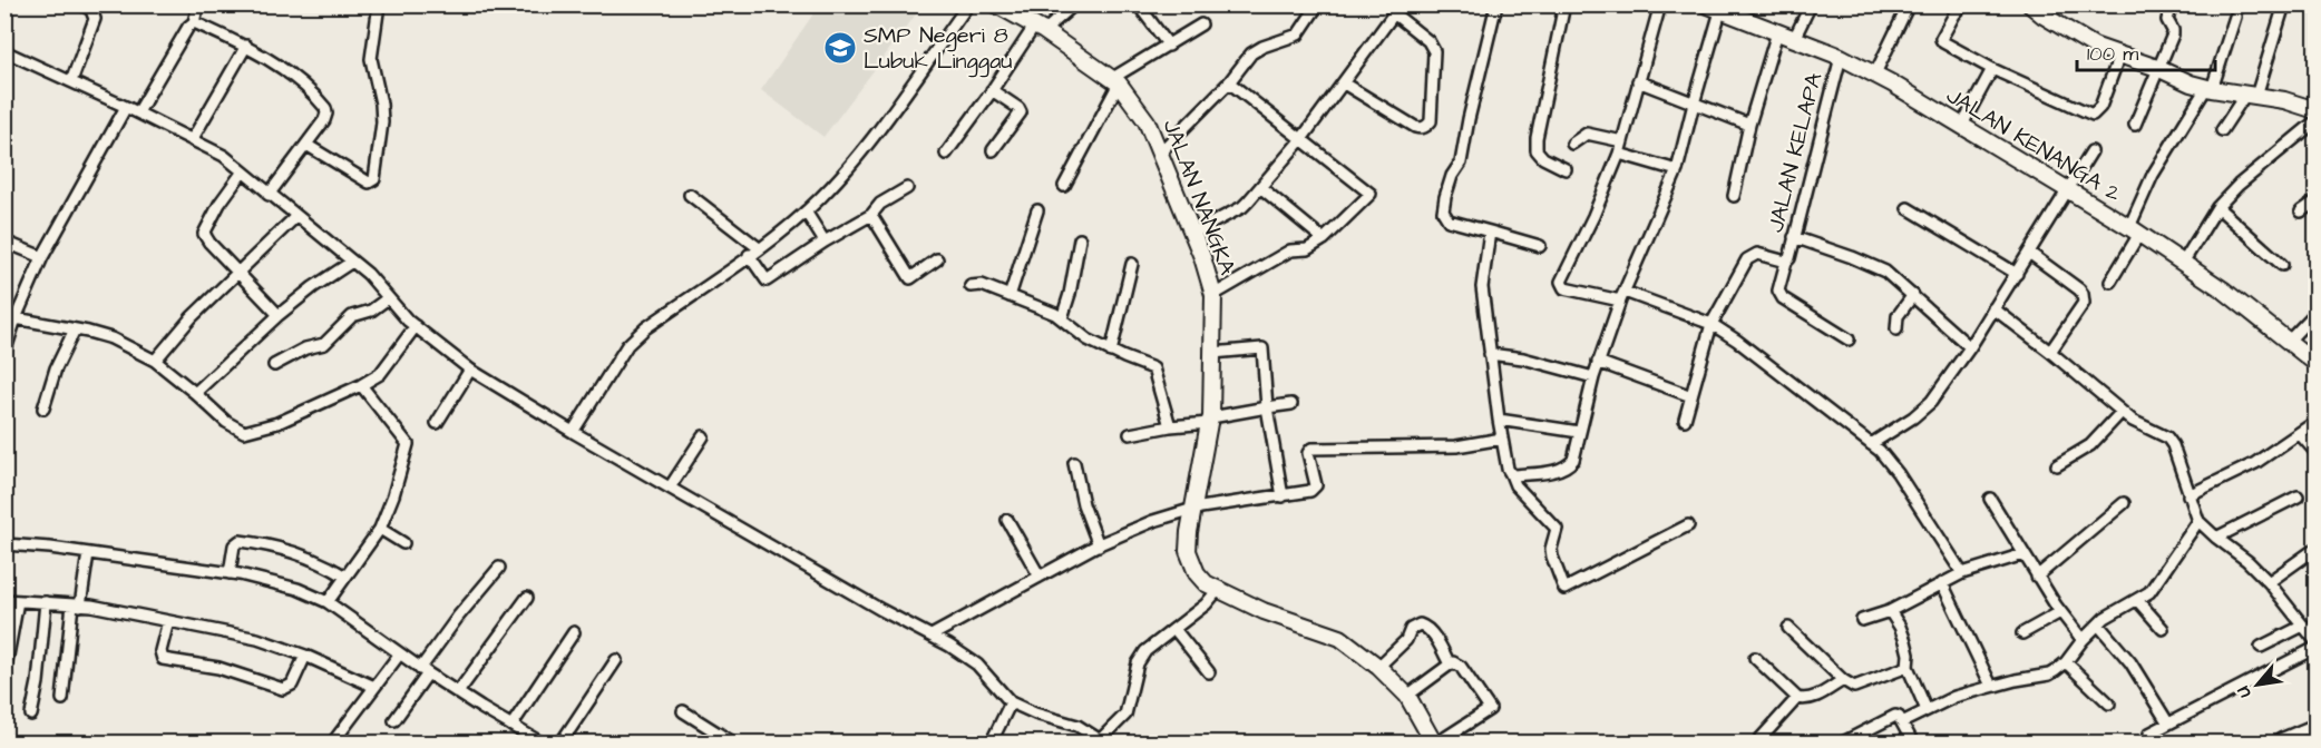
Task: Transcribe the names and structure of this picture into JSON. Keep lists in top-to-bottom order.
{
  "streets": {
    "street": ["JALAN KENANGA 2", "JALAN KELAPA", "JALAN NANGKA"]
  },
  "crossings": [
    ["JALAN KENANGA 2", "JALAN KELAPA"]
  ],
  "places": {
    "school or university": ["SMP Negeri 8 Lubuk Linggau"]
  },
  "scale_bar": "100 m",
  "north": "bottom left"
}
